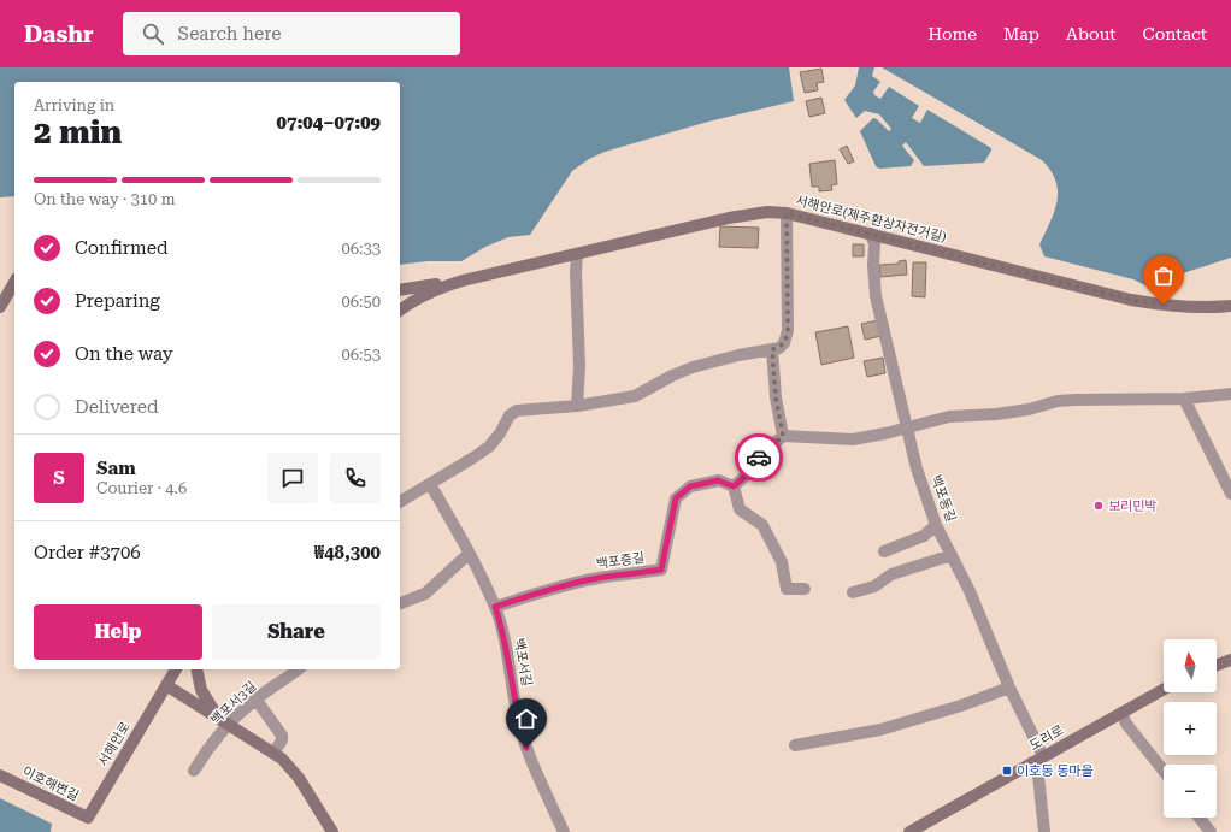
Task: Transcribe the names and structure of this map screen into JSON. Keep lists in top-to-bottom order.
{
  "streets": {
    "street": [
      "서해안로(제주환상자전거길)",
      "백포동길",
      "백포중길",
      "백포서길",
      "백포서3길",
      "도리로",
      "서해안로",
      "이호해변길"
    ]
  },
  "crossings": [
    ["서해안로(제주환상자전거길)", "백포동길"],
    ["백포동길", "도리로"],
    ["백포중길", "백포서길"],
    ["서해안로", "이호해변길"]
  ],
  "places": {
    "other": ["보리민박"],
    "transit": ["이호동 동마을"]
  },
  "north": "top",
  "page": {
    "header": "Dashr",
    "search": "Search here",
    "nav": [
      "Home",
      "Map",
      "About",
      "Contact"
    ],
    "heading": ["2 min", "Arriving in", "07:04–07:09"],
    "panel": [
      "Sam",
      "Courier · 4.6",
      "Order #3706",
      "₩48,300"
    ],
    "bar": "On the way · 310 m",
    "list": [
      ["Confirmed", "06:33"],
      ["Preparing", "06:50"],
      ["On the way", "06:53"],
      "Delivered"
    ],
    "round": "S",
    "buttons": ["Help", "Share"],
    "map_buttons": ["+", "−"]
  }
}
